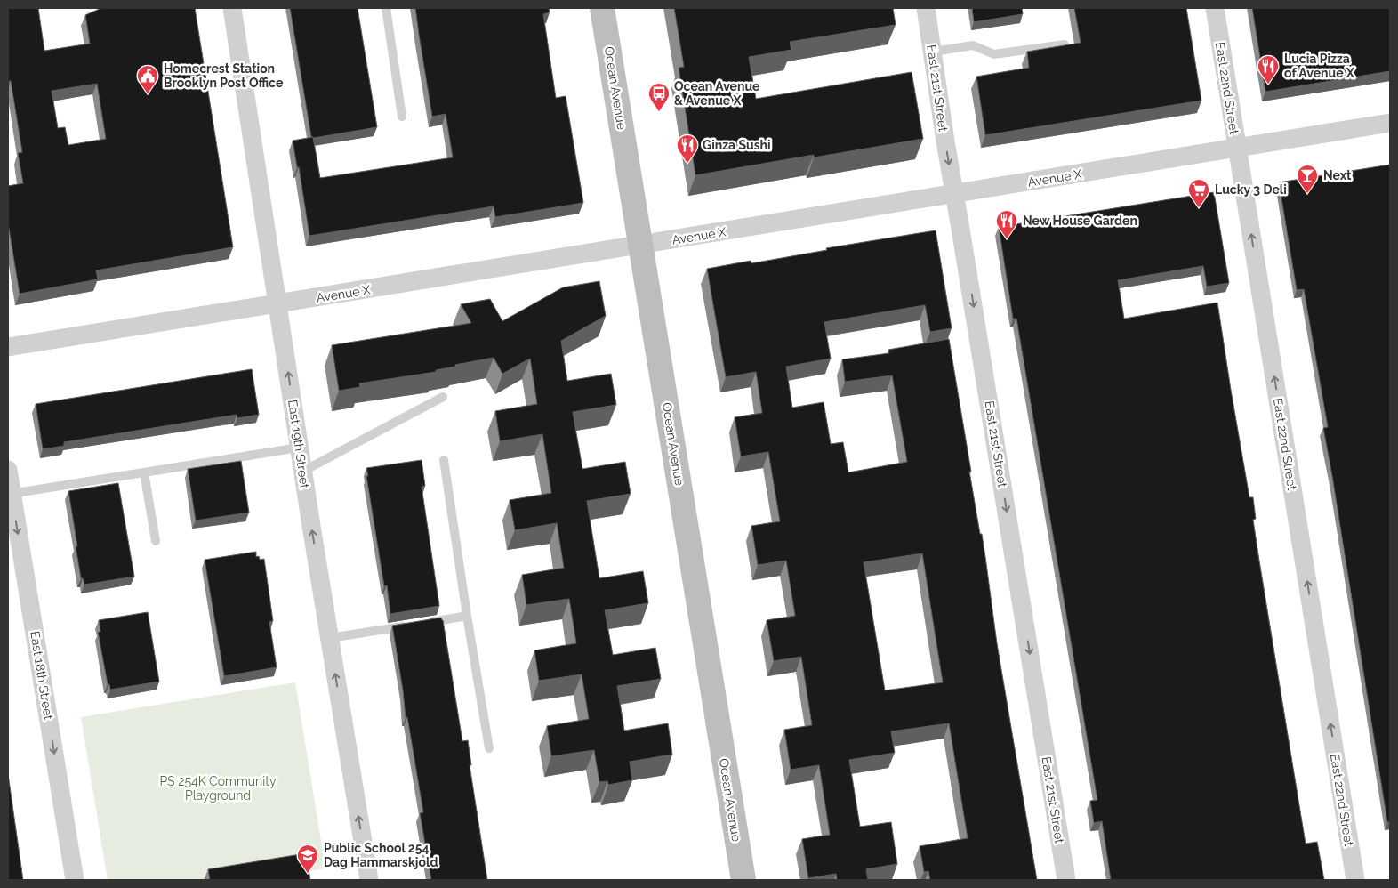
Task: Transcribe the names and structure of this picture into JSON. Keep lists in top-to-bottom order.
{
  "streets": {
    "main road": ["Ocean Avenue"],
    "street": [
      "East 21st Street",
      "East 22nd Street",
      "Avenue X",
      "East 19th Street",
      "East 18th Street"
    ]
  },
  "crossings": [
    ["Ocean Avenue", "Avenue X"],
    ["East 21st Street", "Avenue X"],
    ["East 22nd Street", "Avenue X"],
    ["Avenue X", "East 19th Street"]
  ],
  "one_way": [
    "East 21st Street",
    "East 22nd Street",
    "East 19th Street",
    "East 18th Street"
  ],
  "parks": ["PS 254K Community Playground"],
  "places": {
    "restaurant": ["Lucia Pizza of Avenue X", "Ginza Sushi", "New House Garden"],
    "public building": ["Homecrest Station Brooklyn Post Office"],
    "bus stop": ["Ocean Avenue & Avenue X"],
    "bar": ["Next"],
    "supermarket": ["Lucky 3 Deli"],
    "school or university": ["Public School 254 Dag Hammarskjold"]
  }
}
